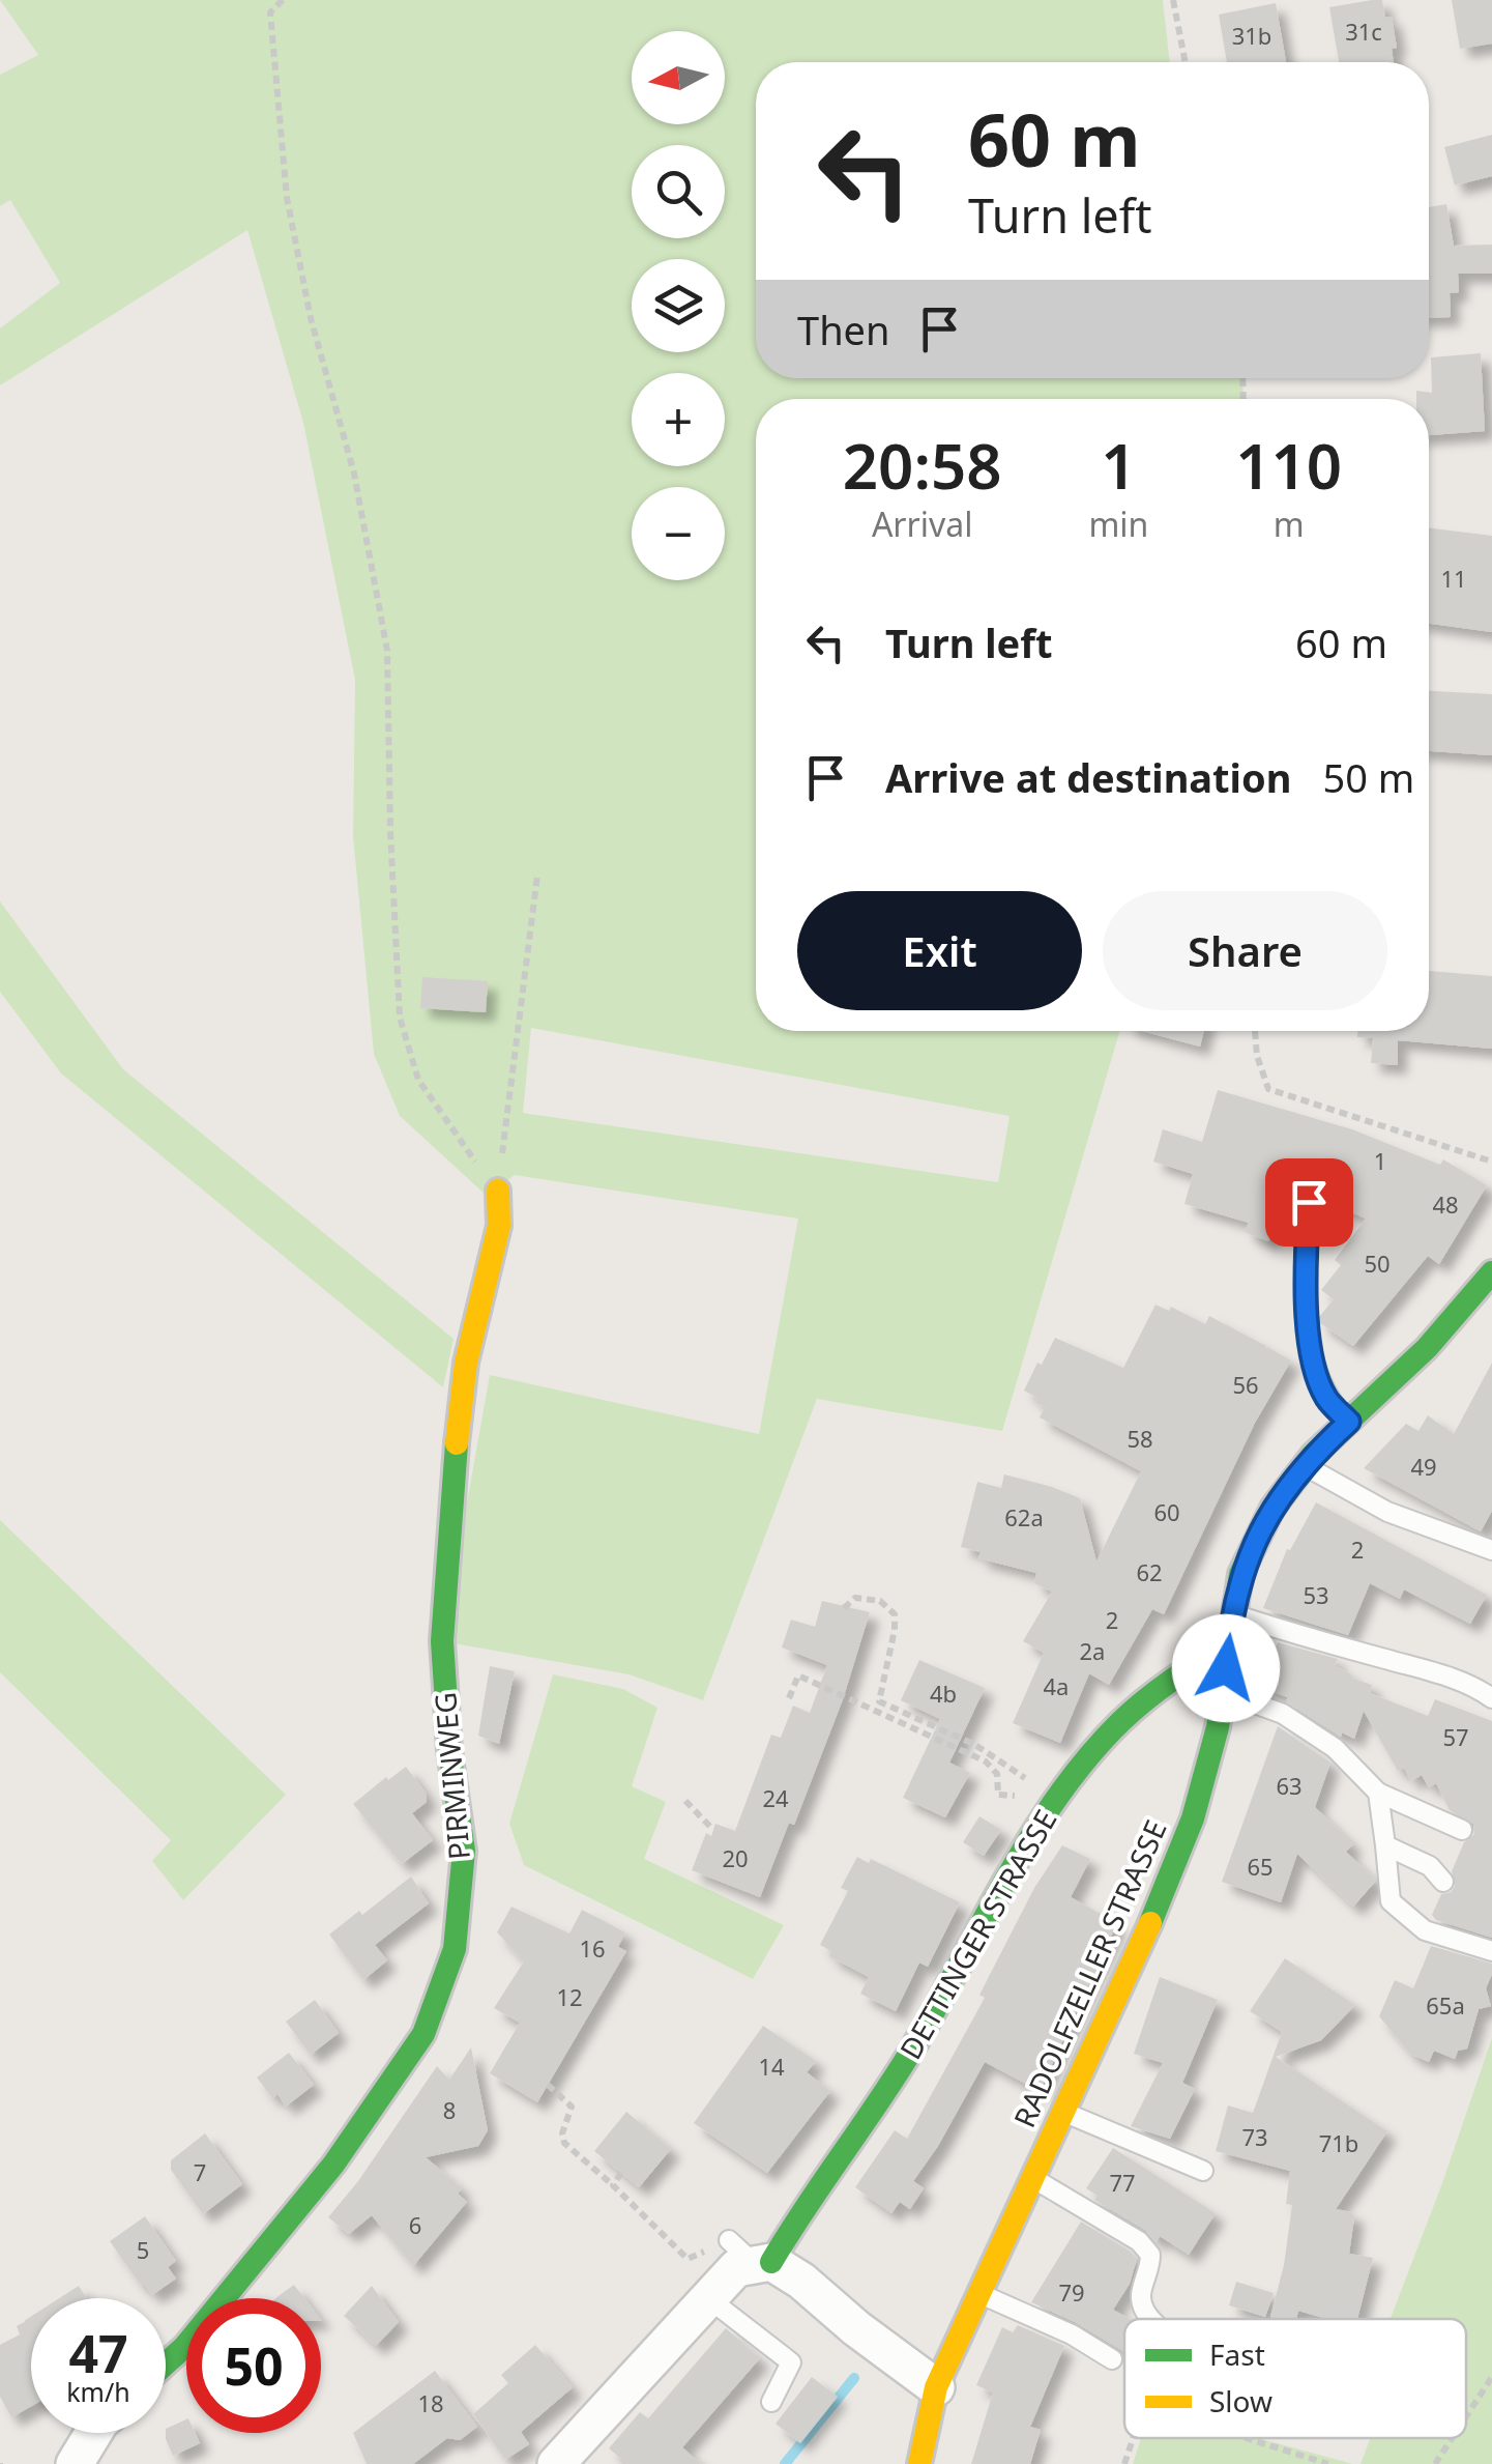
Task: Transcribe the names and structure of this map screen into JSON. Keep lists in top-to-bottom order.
{
  "streets": {
    "street": ["PIRMINWEG", "DETTINGER STRASSE", "RADOLFZELLER STRASSE"]
  },
  "crossings": [
    ["DETTINGER STRASSE", "RADOLFZELLER STRASSE"]
  ],
  "house_numbers": [
    "31c",
    "31b",
    "11",
    "1",
    "48",
    "50",
    "56",
    "58",
    "49",
    "60",
    "62a",
    "2",
    "62",
    "53",
    "2",
    "2a",
    "4a",
    "4b",
    "57",
    "63",
    "24",
    "20",
    "65",
    "16",
    "12",
    "65a",
    "14",
    "8",
    "73",
    "71b",
    "7",
    "77",
    "6",
    "5",
    "79",
    "18"
  ],
  "legend": ["Fast", "Slow"],
  "north": "left",
  "page": {
    "map_buttons": ["+", "−"],
    "turn": ["60 m", "Turn left"],
    "then": "Then",
    "eta": [
      "20:58",
      "Arrival",
      "1",
      "min",
      "110",
      "m"
    ],
    "list": [
      {
        "name": "Turn left",
        "value": "60 m"
      },
      {
        "name": "Arrive at destination",
        "value": "50 m"
      }
    ],
    "buttons": ["Exit", "Share"],
    "speed": "47 km/h",
    "limit": "50"
  }
}
